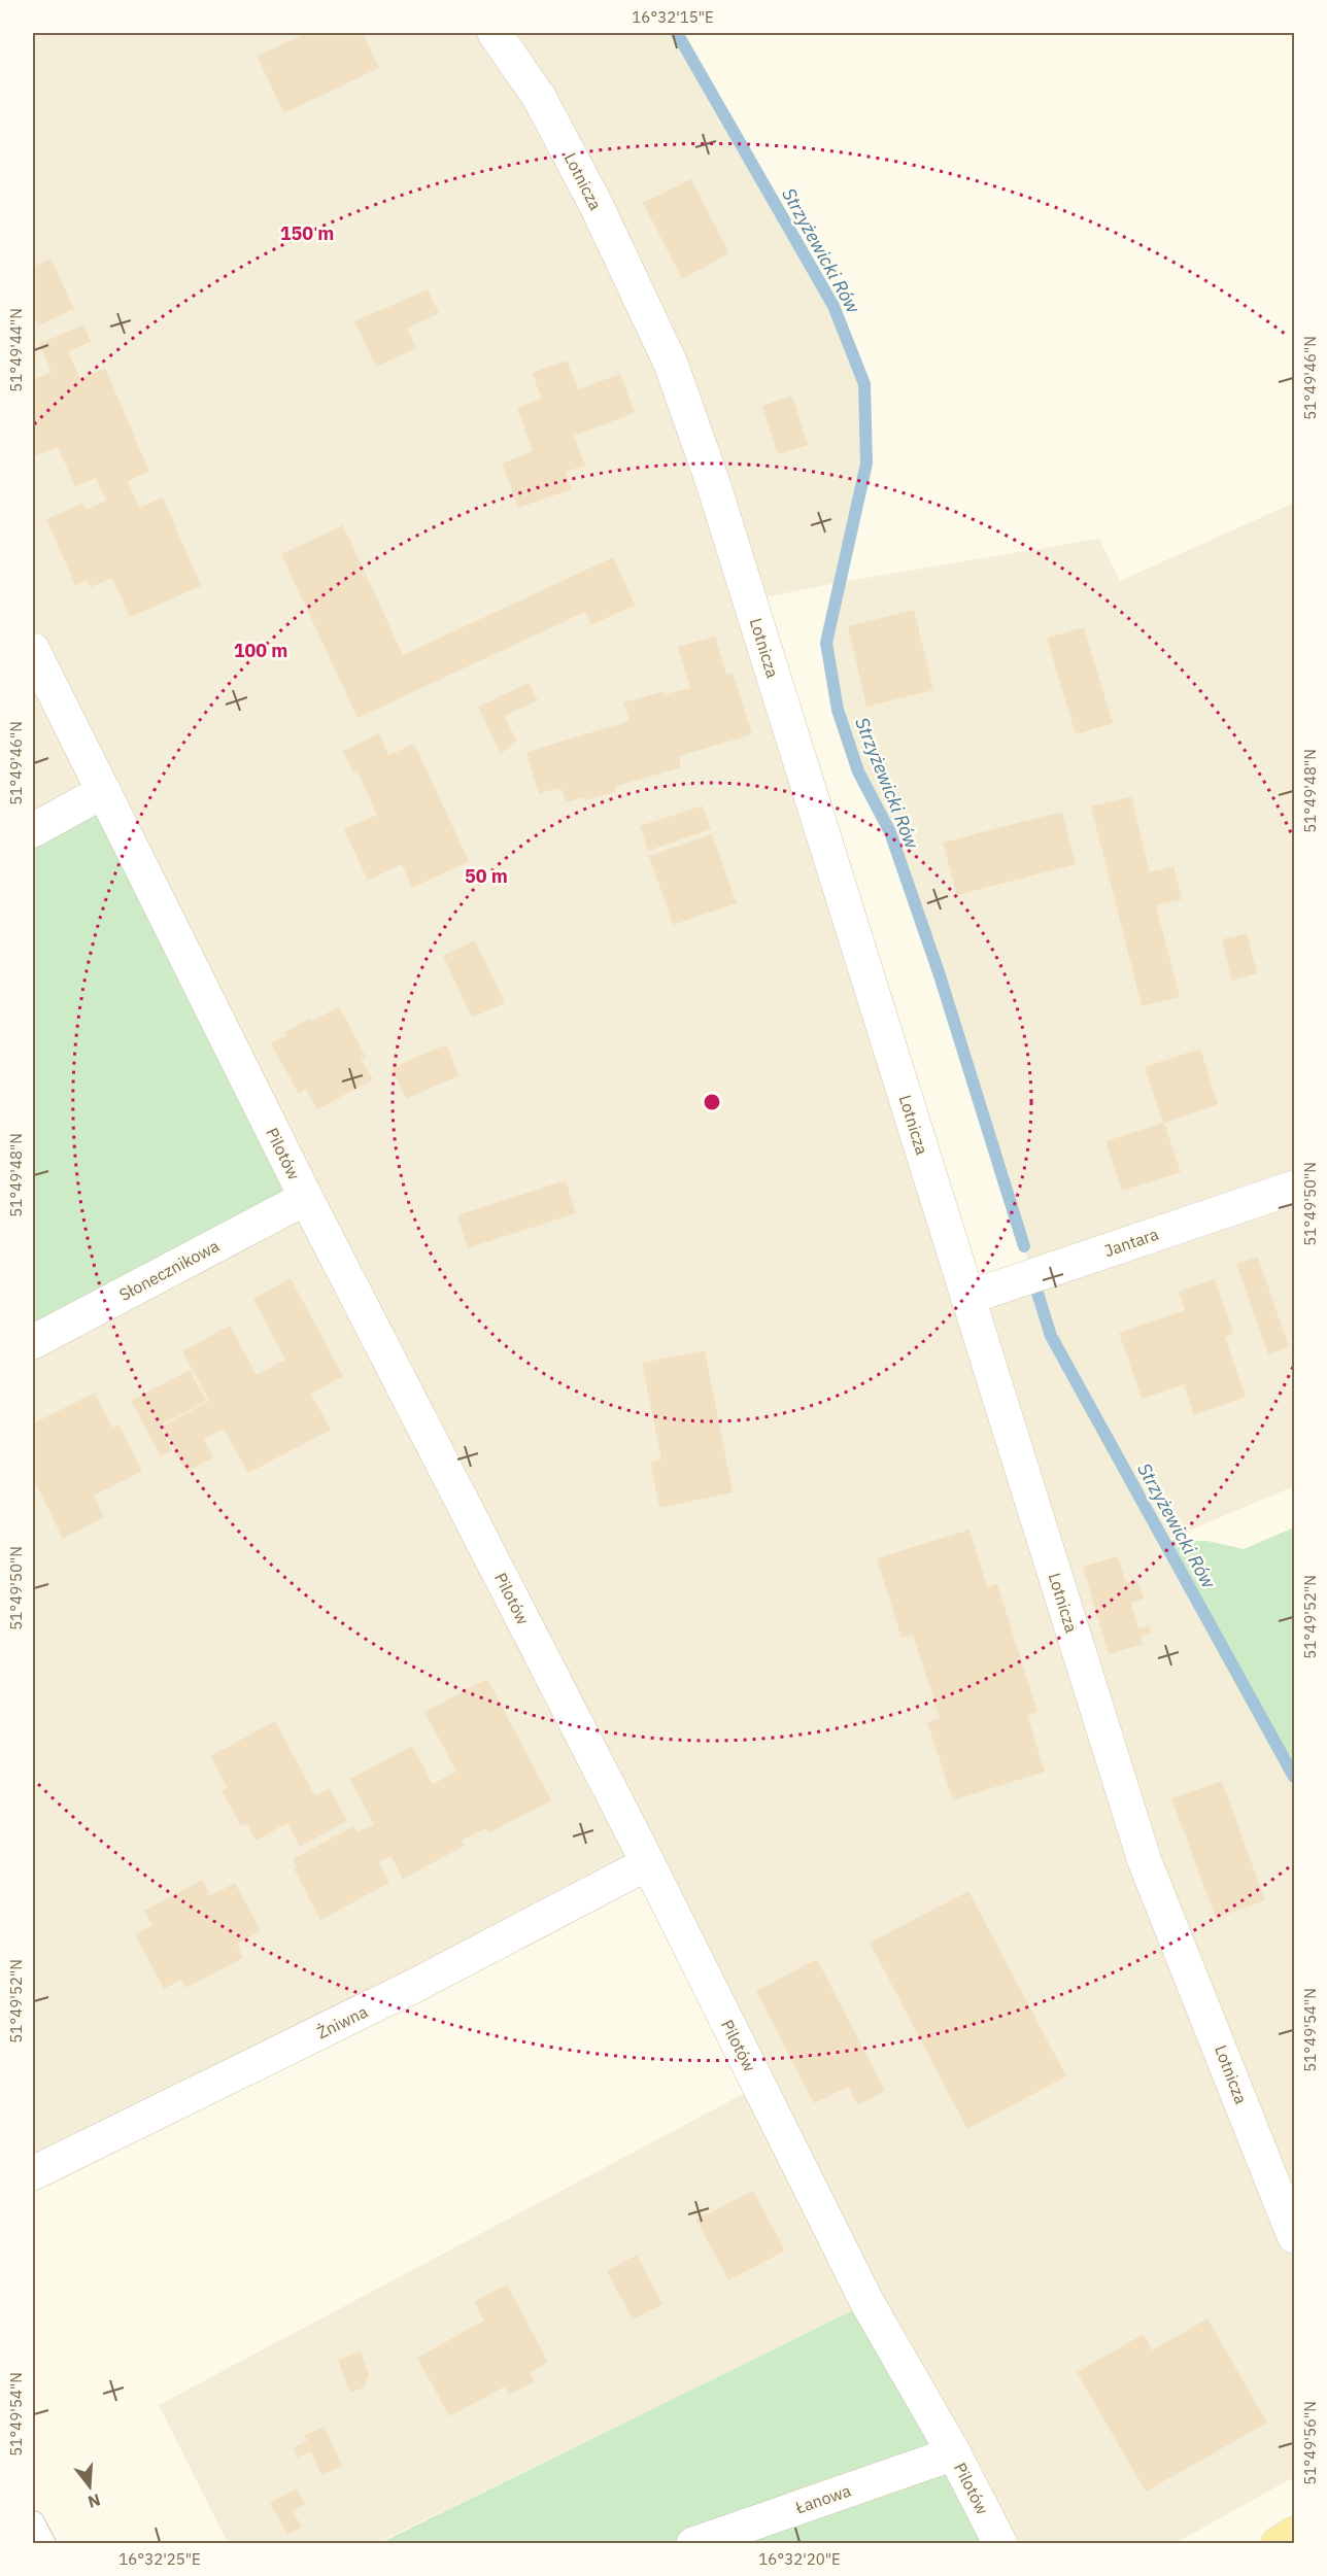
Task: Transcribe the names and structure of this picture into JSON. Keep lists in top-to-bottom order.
{
  "streets": {
    "street": [
      "Lotnicza",
      "Pilotów",
      "Jantara",
      "Słonecznikowa",
      "Żniwna",
      "Łanowa"
    ]
  },
  "crossings": [
    ["Lotnicza", "Jantara"],
    ["Pilotów", "Słonecznikowa"],
    ["Pilotów", "Żniwna"],
    ["Pilotów", "Łanowa"]
  ],
  "water": ["Strzyżewicki Rów"],
  "north": "bottom",
  "coordinates": [
    "16°32'15\"E",
    "51°49'44\"N",
    "51°49'46\"N",
    "51°49'48\"N",
    "51°49'50\"N",
    "51°49'52\"N",
    "51°49'54\"N",
    "51°49'56\"N",
    "16°32'25\"E",
    "16°32'20\"E"
  ],
  "rings": ["150 m", "100 m", "50 m"]
}
